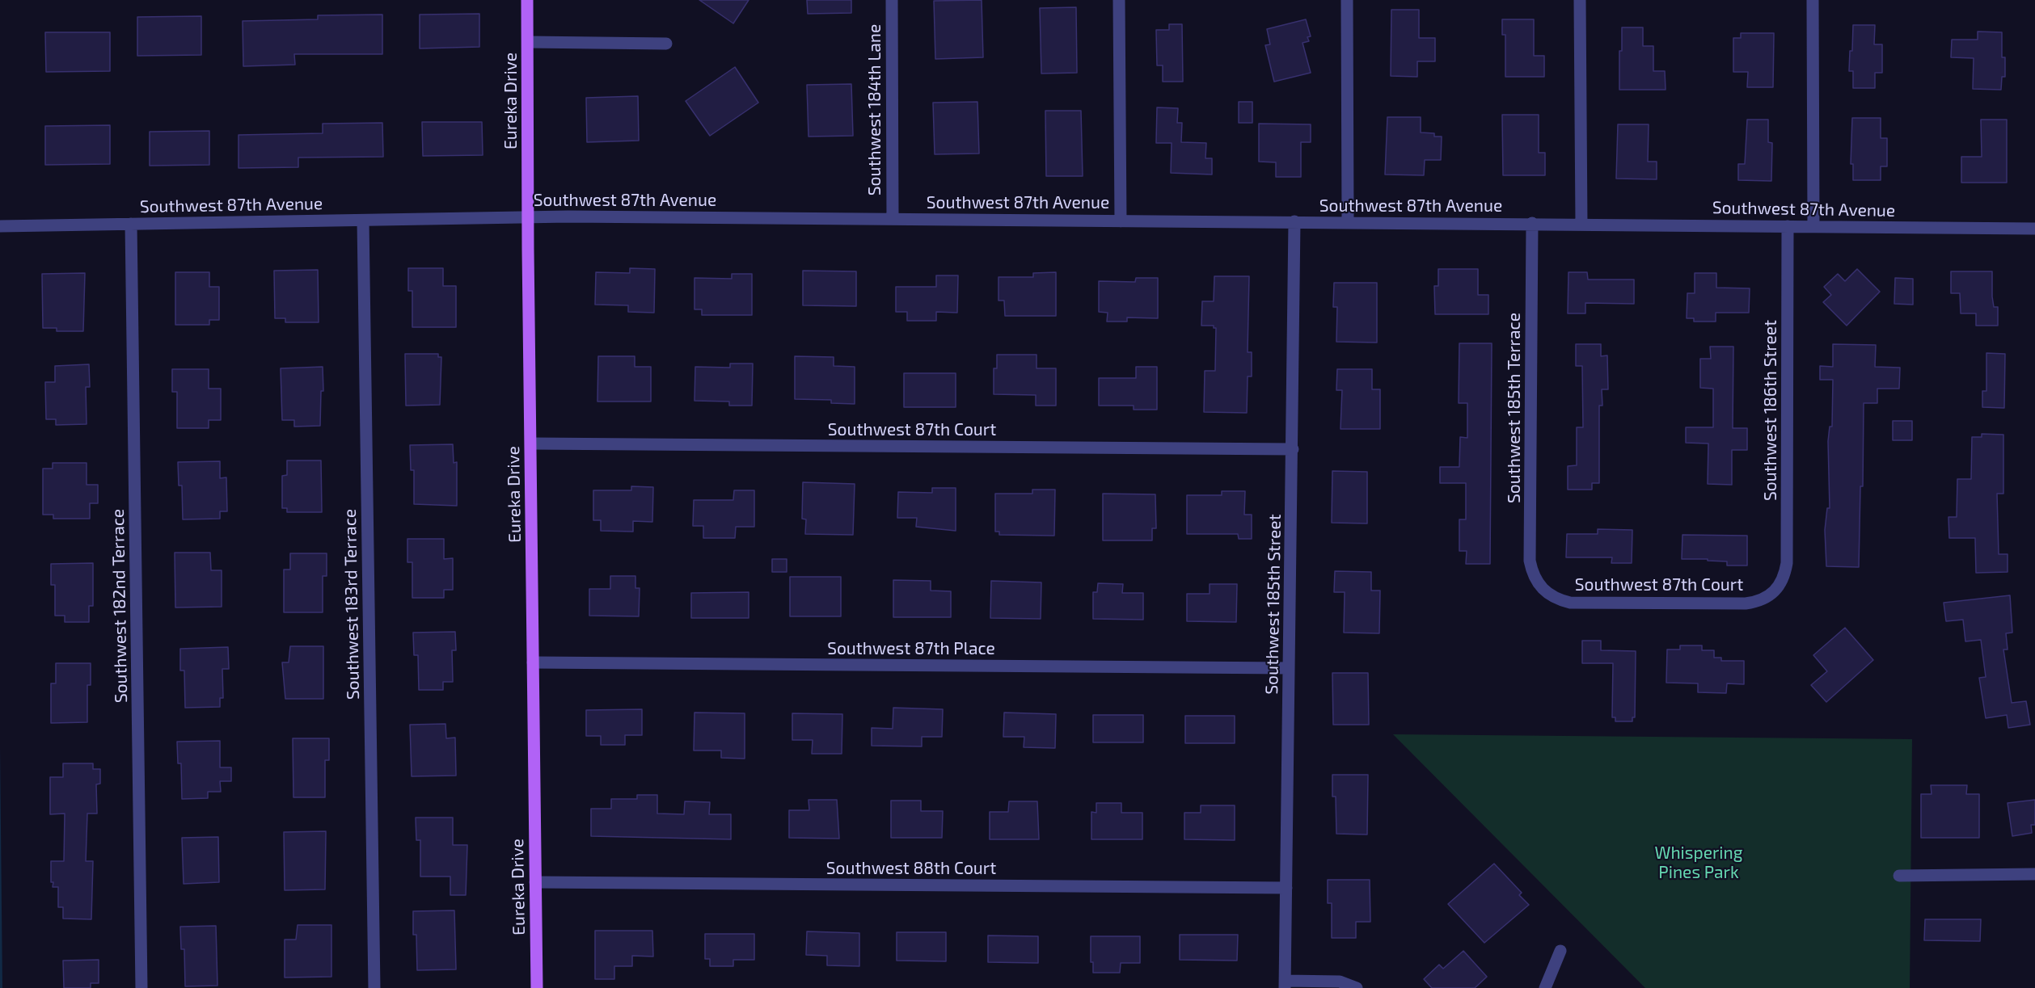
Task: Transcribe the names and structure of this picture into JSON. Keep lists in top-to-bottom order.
{
  "streets": {
    "main road": ["Eureka Drive"],
    "street": [
      "Southwest 184th Lane",
      "Southwest 87th Avenue",
      "Southwest 185th Terrace",
      "Southwest 186th Street",
      "Southwest 87th Court",
      "Southwest 183rd Terrace",
      "Southwest 185th Street",
      "Southwest 182nd Terrace",
      "Southwest 87th Place",
      "Southwest 88th Court"
    ]
  },
  "crossings": [
    ["Eureka Drive", "Southwest 87th Avenue"],
    ["Eureka Drive", "Southwest 87th Court"],
    ["Eureka Drive", "Southwest 87th Place"],
    ["Eureka Drive", "Southwest 88th Court"],
    ["Southwest 184th Lane", "Southwest 87th Avenue"],
    ["Southwest 87th Avenue", "Southwest 185th Terrace"],
    ["Southwest 87th Avenue", "Southwest 186th Street"],
    ["Southwest 87th Avenue", "Southwest 183rd Terrace"],
    ["Southwest 87th Avenue", "Southwest 185th Street"],
    ["Southwest 87th Avenue", "Southwest 182nd Terrace"],
    ["Southwest 185th Terrace", "Southwest 87th Court"],
    ["Southwest 186th Street", "Southwest 87th Court"],
    ["Southwest 87th Court", "Southwest 185th Street"],
    ["Southwest 185th Street", "Southwest 87th Place"],
    ["Southwest 185th Street", "Southwest 88th Court"]
  ],
  "parks": ["Whispering Pines Park"]
}
